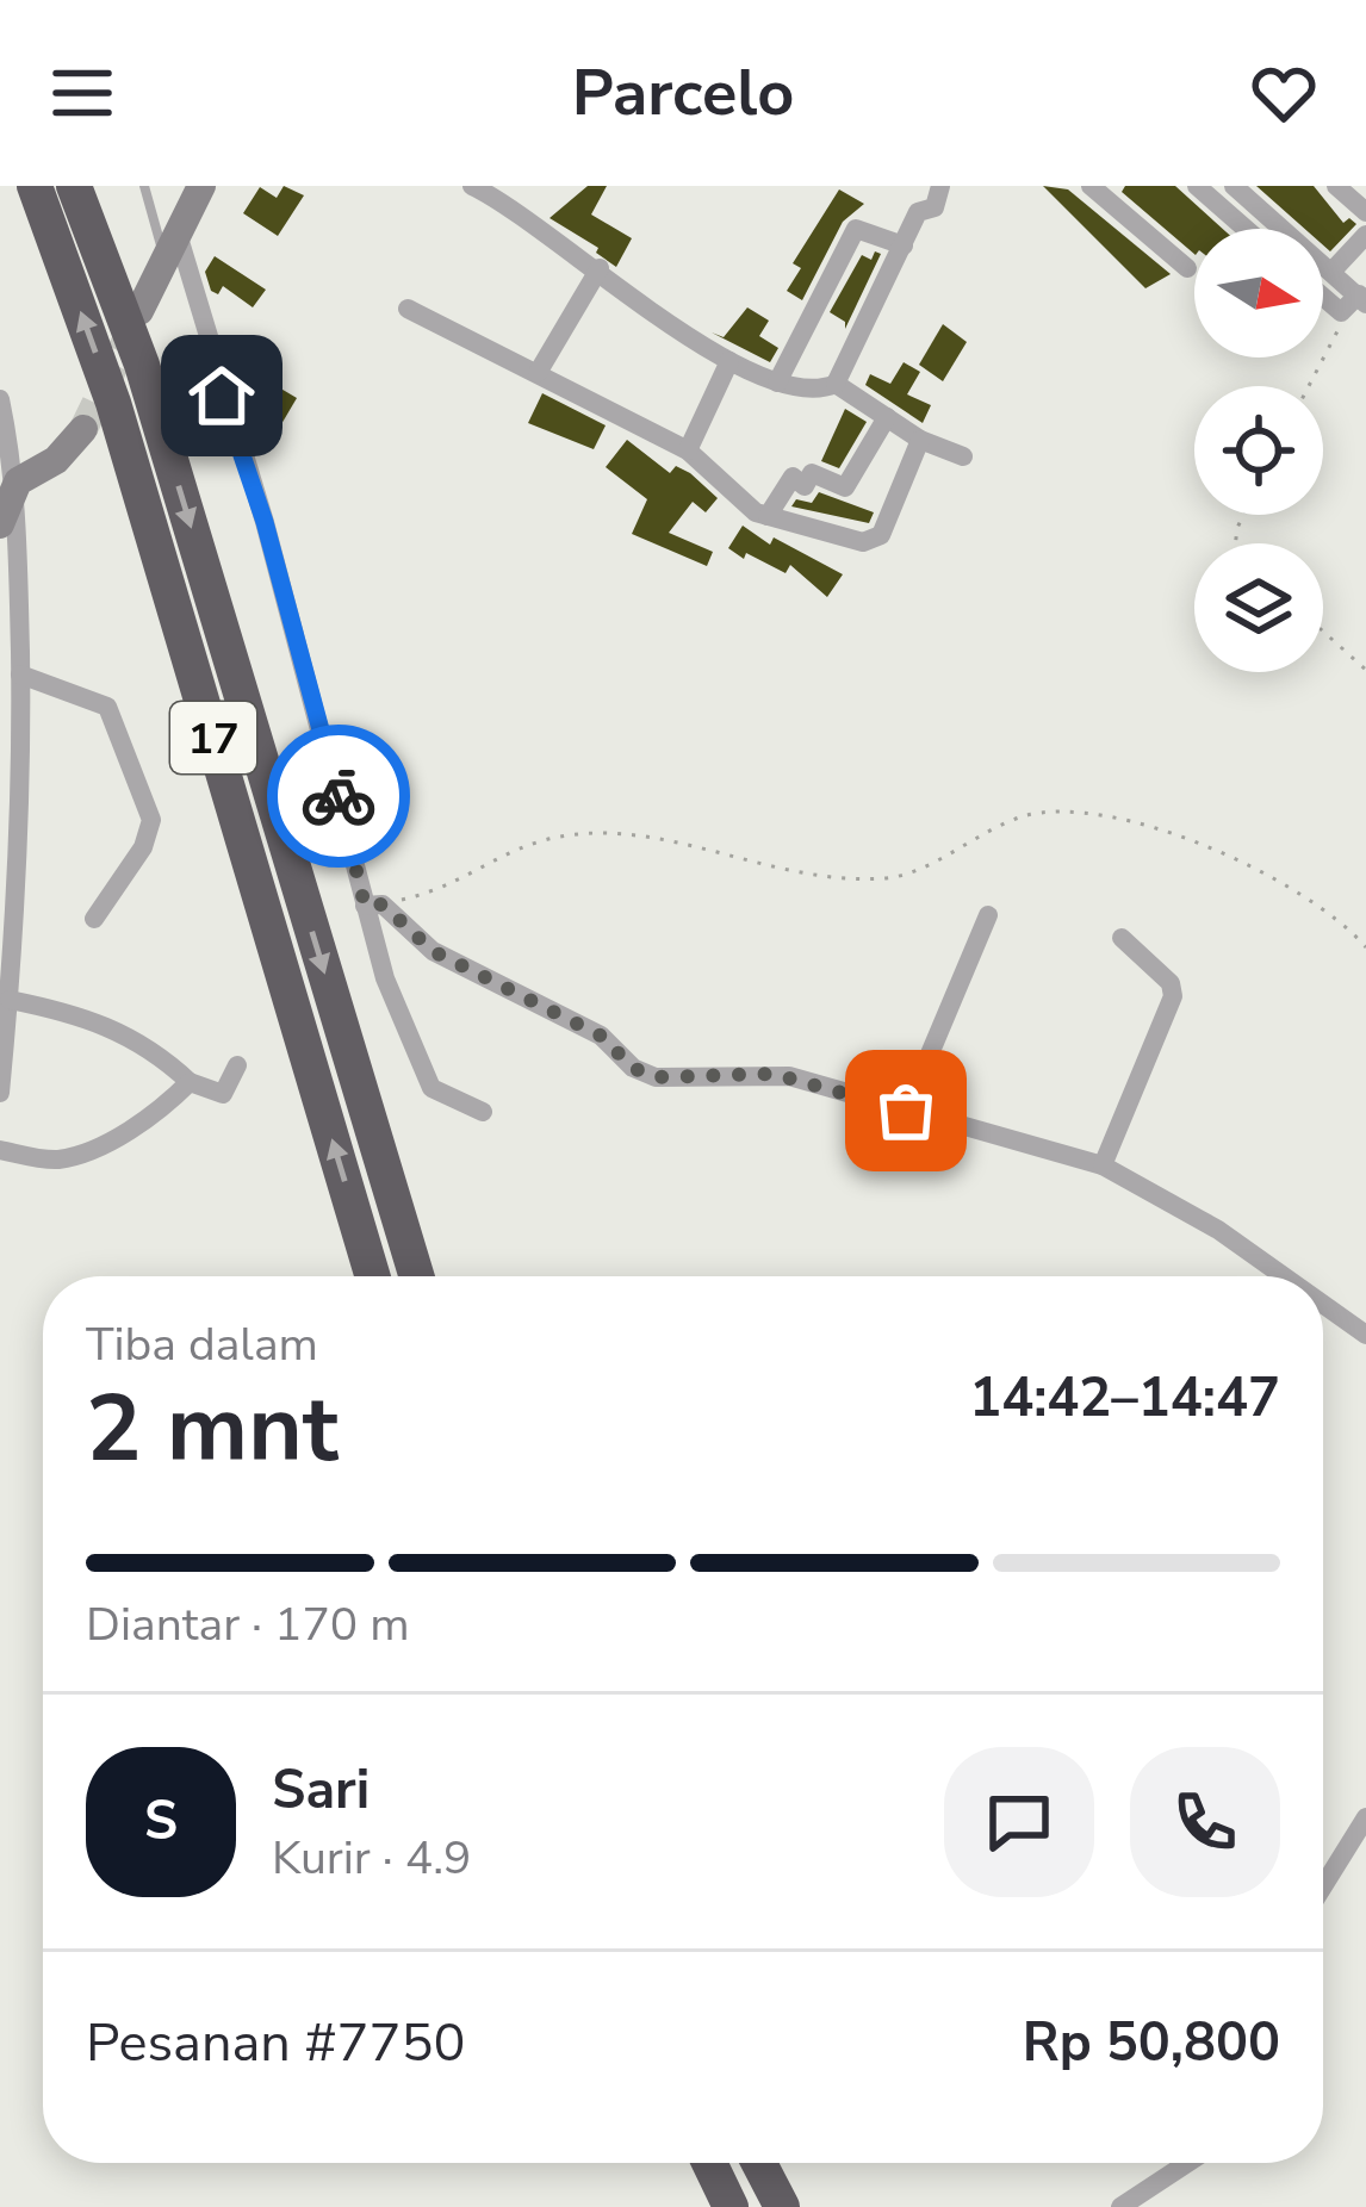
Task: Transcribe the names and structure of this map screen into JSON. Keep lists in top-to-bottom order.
{
  "streets": {
    "highway": ["17"]
  },
  "north": "right",
  "page": {
    "header": "Parcelo",
    "heading": ["2 mnt", "Tiba dalam", "14:42–14:47"],
    "panel": [
      "Sari",
      "Kurir · 4.9",
      "Pesanan #7750",
      "Rp 50,800"
    ],
    "bar": "Diantar · 170 m",
    "round": "S"
  }
}
